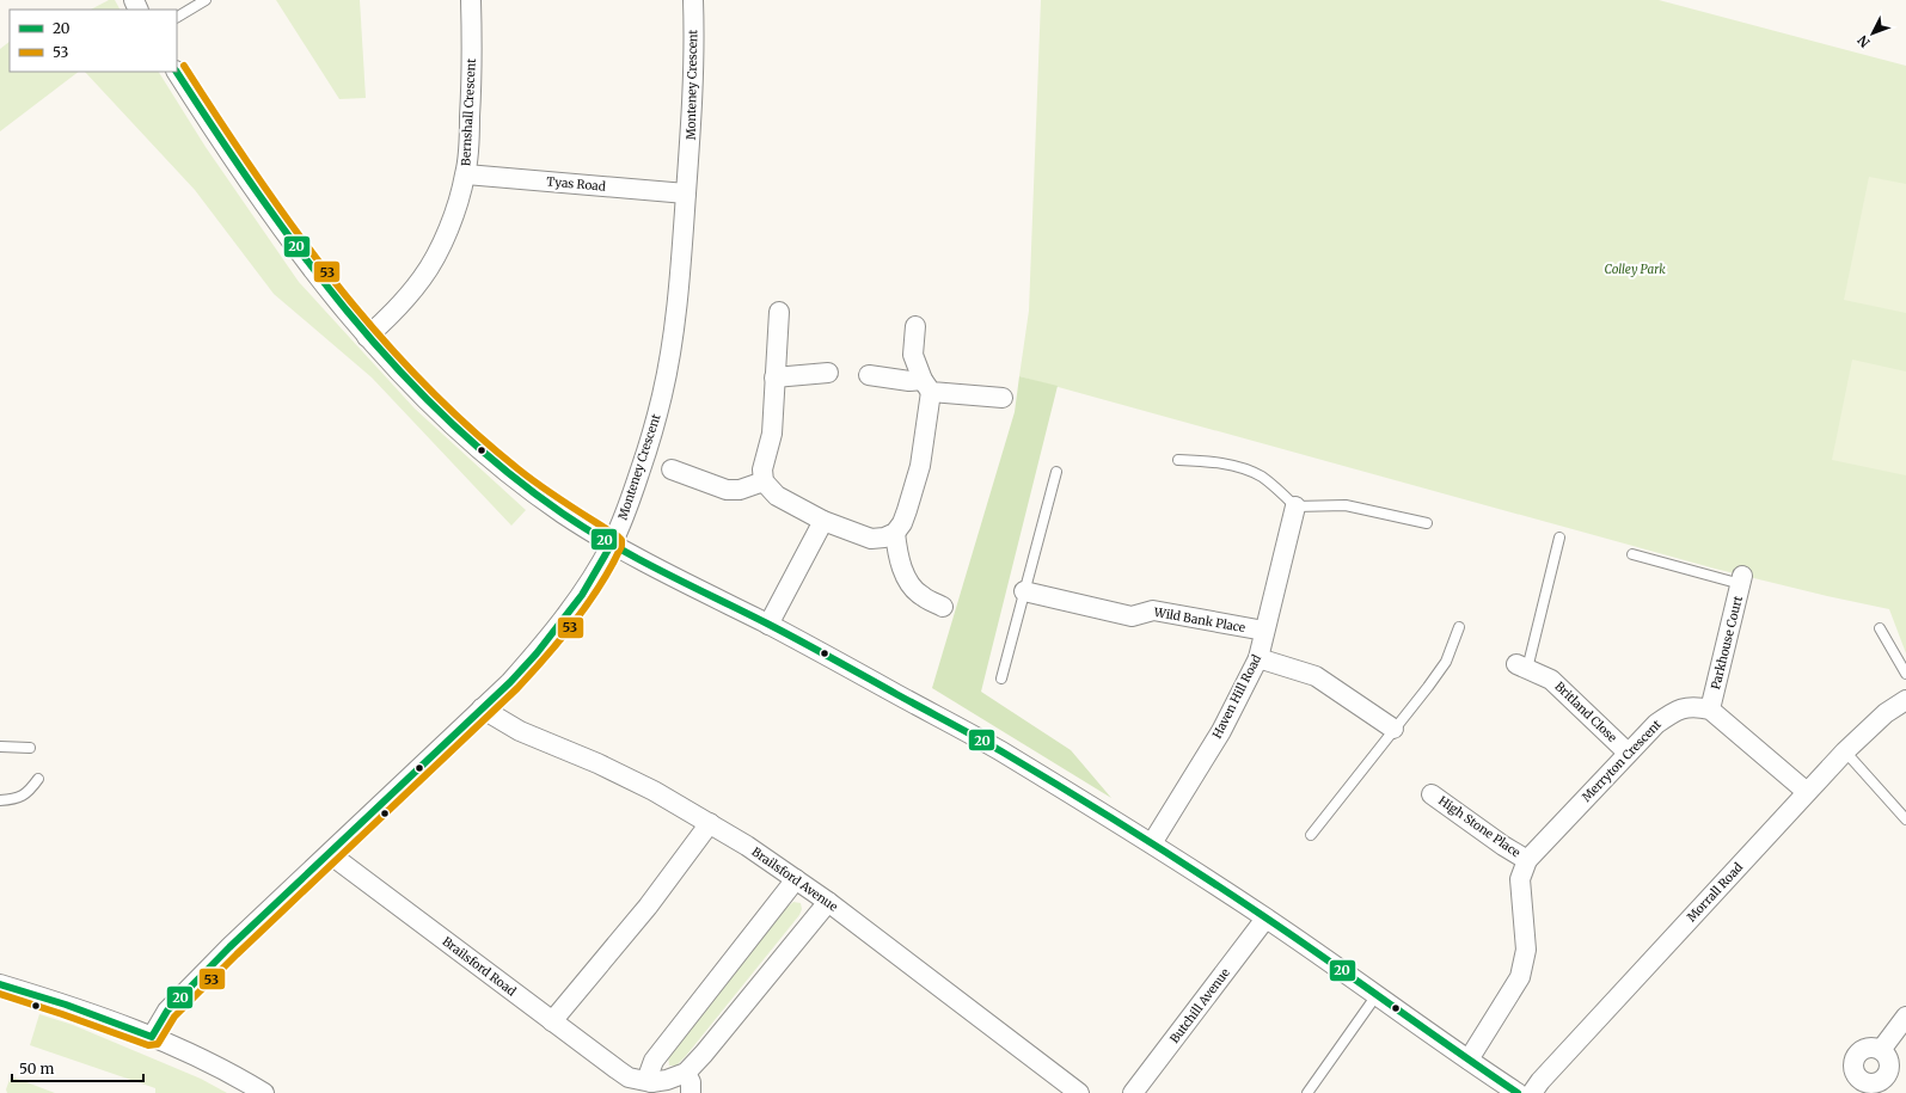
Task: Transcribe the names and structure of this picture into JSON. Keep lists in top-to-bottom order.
{
  "streets": {
    "street": [
      "Monteney Crescent",
      "Bernshall Crescent",
      "Tyas Road",
      "Wild Bank Place",
      "Parkhouse Court",
      "Haven Hill Road",
      "Britland Close",
      "Merryton Crescent",
      "High Stone Place",
      "Brailsford Avenue",
      "Morrall Road",
      "Brailsford Road",
      "Butchill Avenue"
    ]
  },
  "crossings": [
    ["Monteney Crescent", "Tyas Road"],
    ["Monteney Crescent", "Brailsford Avenue"],
    ["Monteney Crescent", "Brailsford Road"],
    ["Bernshall Crescent", "Tyas Road"],
    ["Wild Bank Place", "Haven Hill Road"],
    ["Parkhouse Court", "Merryton Crescent"],
    ["Britland Close", "Merryton Crescent"],
    ["Merryton Crescent", "High Stone Place"],
    ["Brailsford Avenue", "Brailsford Road"]
  ],
  "parks": ["Colley Park"],
  "lines": ["transit line 53", "transit line 20"],
  "legend": ["20", "53"],
  "scale_bar": "50 m",
  "north": "bottom left"
}
